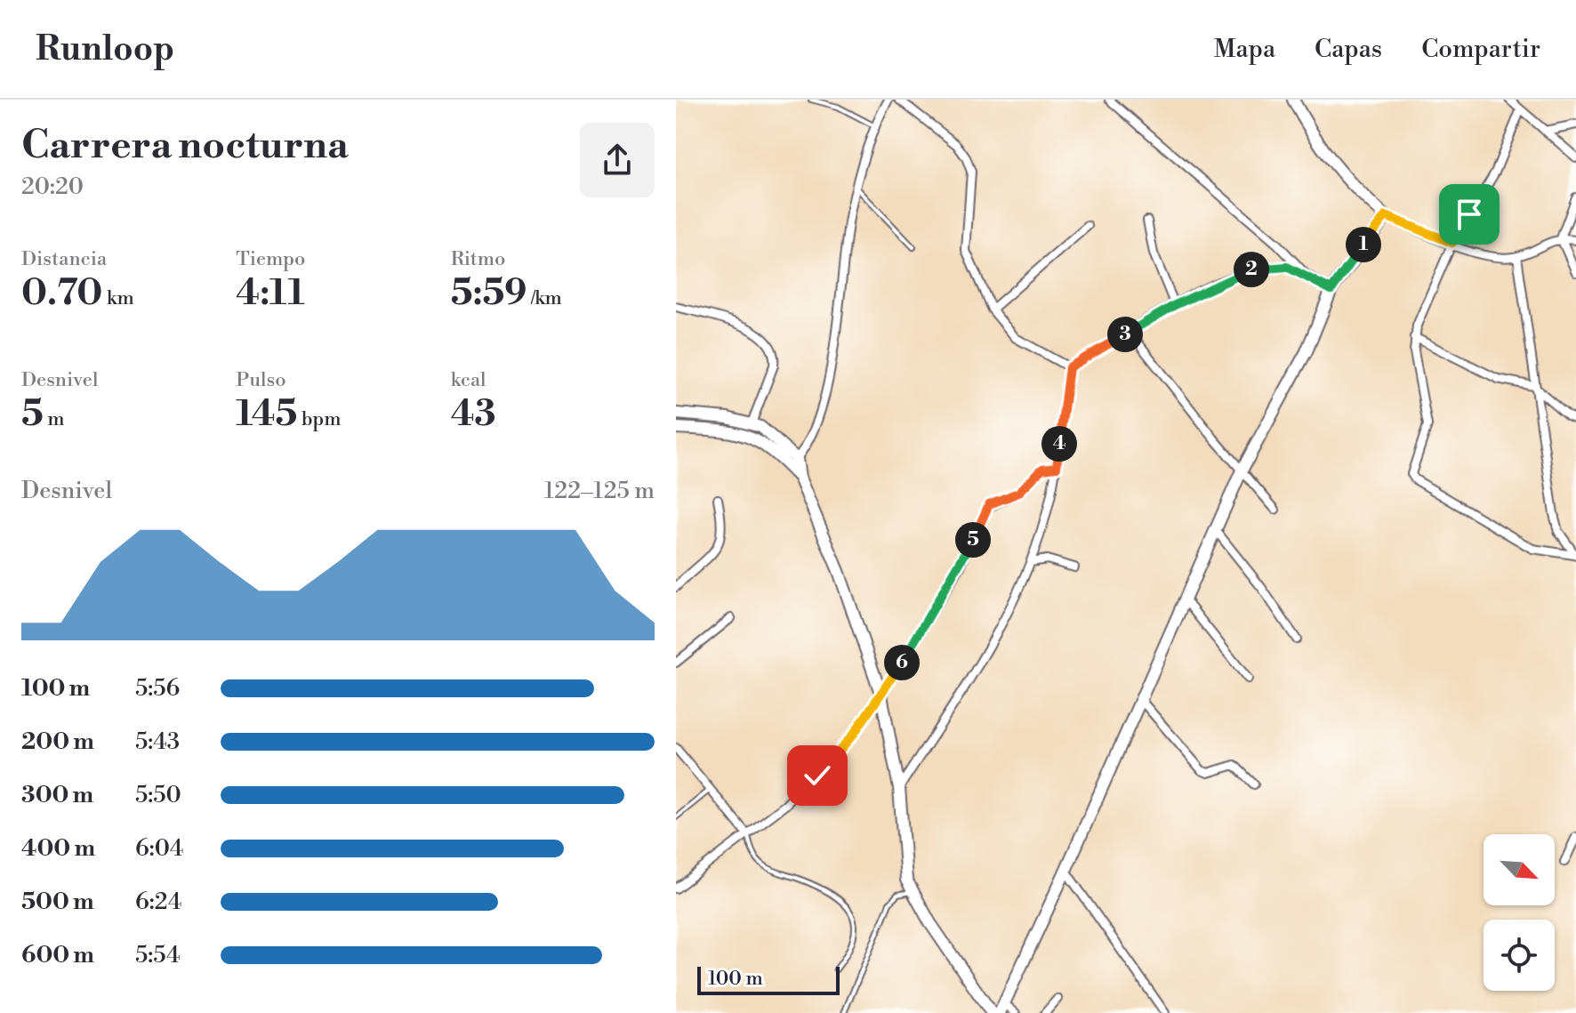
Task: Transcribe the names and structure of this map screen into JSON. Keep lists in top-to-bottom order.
{
  "scale_bar": "100 m",
  "north": "bottom right",
  "page": {
    "header": "Runloop",
    "nav": ["Mapa", "Capas", "Compartir"],
    "heading": ["Carrera nocturna", "20:20"],
    "stats": [
      ["Distancia", "0.70 km"],
      ["Tiempo", "4:11"],
      ["Ritmo", "5:59 /km"],
      ["Desnivel", "5 m"],
      ["Pulso", "145 bpm"],
      ["kcal", "43"]
    ],
    "pins": [
      "1",
      "2",
      "3",
      "4",
      "5",
      "6"
    ],
    "chart": ["Desnivel", "122–125 m"],
    "list": [
      {
        "name": "100 m",
        "note": "5:56"
      },
      {
        "name": "200 m",
        "note": "5:43"
      },
      {
        "name": "300 m",
        "note": "5:50"
      },
      {
        "name": "400 m",
        "note": "6:04"
      },
      {
        "name": "500 m",
        "note": "6:24"
      },
      {
        "name": "600 m",
        "note": "5:54"
      }
    ],
    "scale": "100 m"
  }
}
